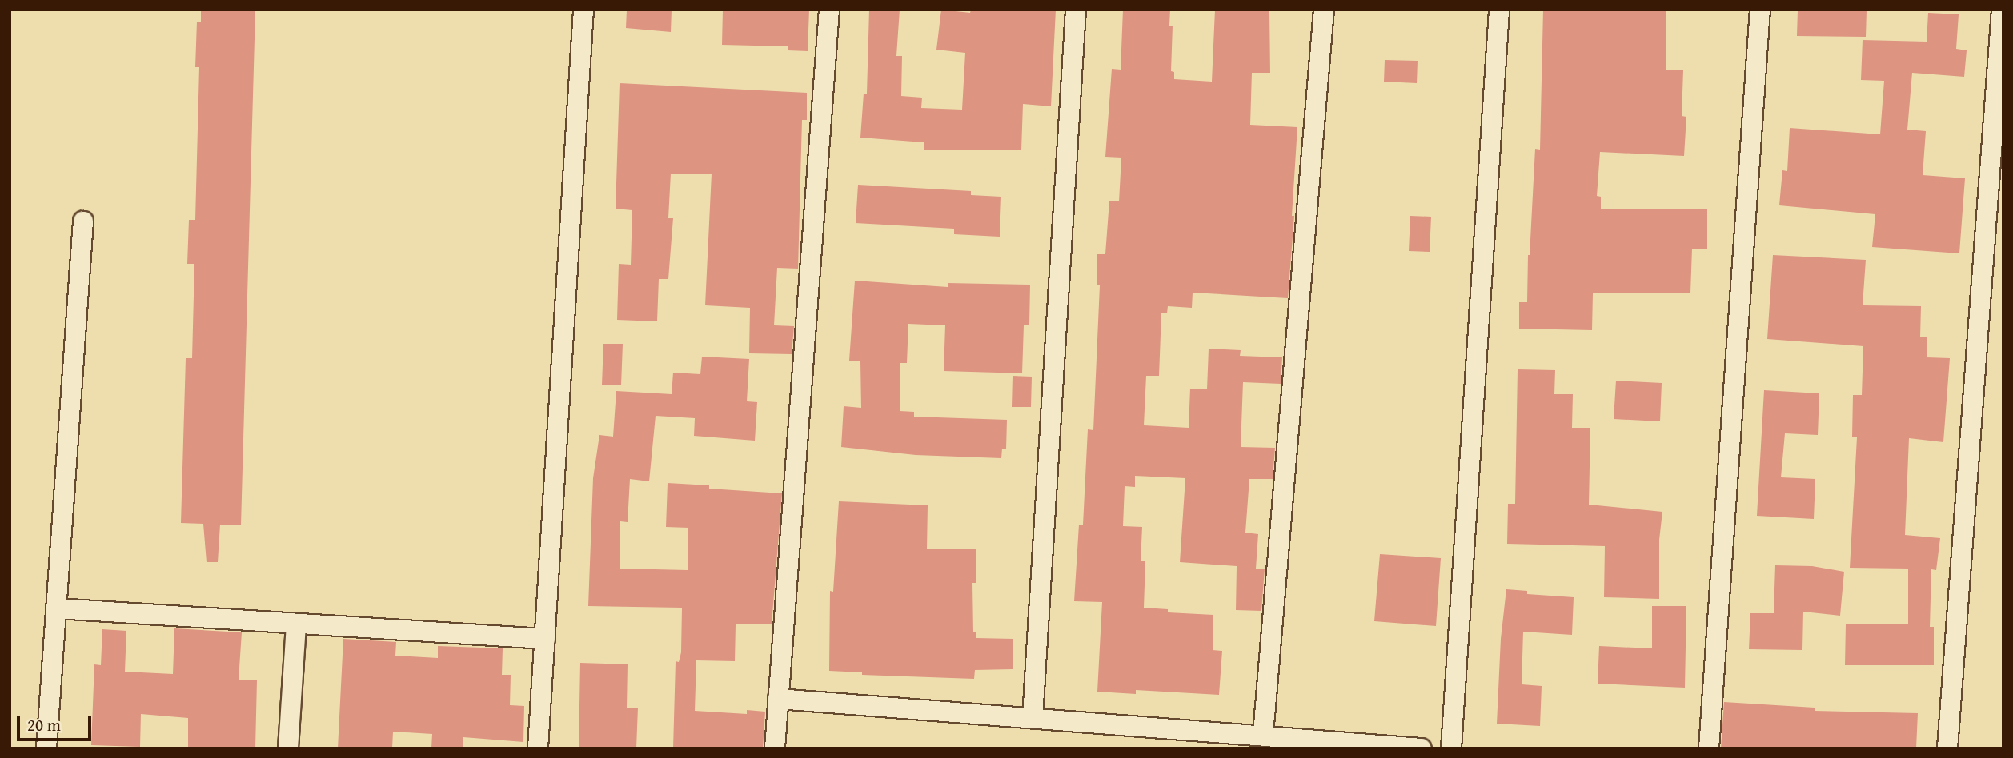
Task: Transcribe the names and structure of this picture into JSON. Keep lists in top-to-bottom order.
{
  "scale_bar": "20 m"
}
